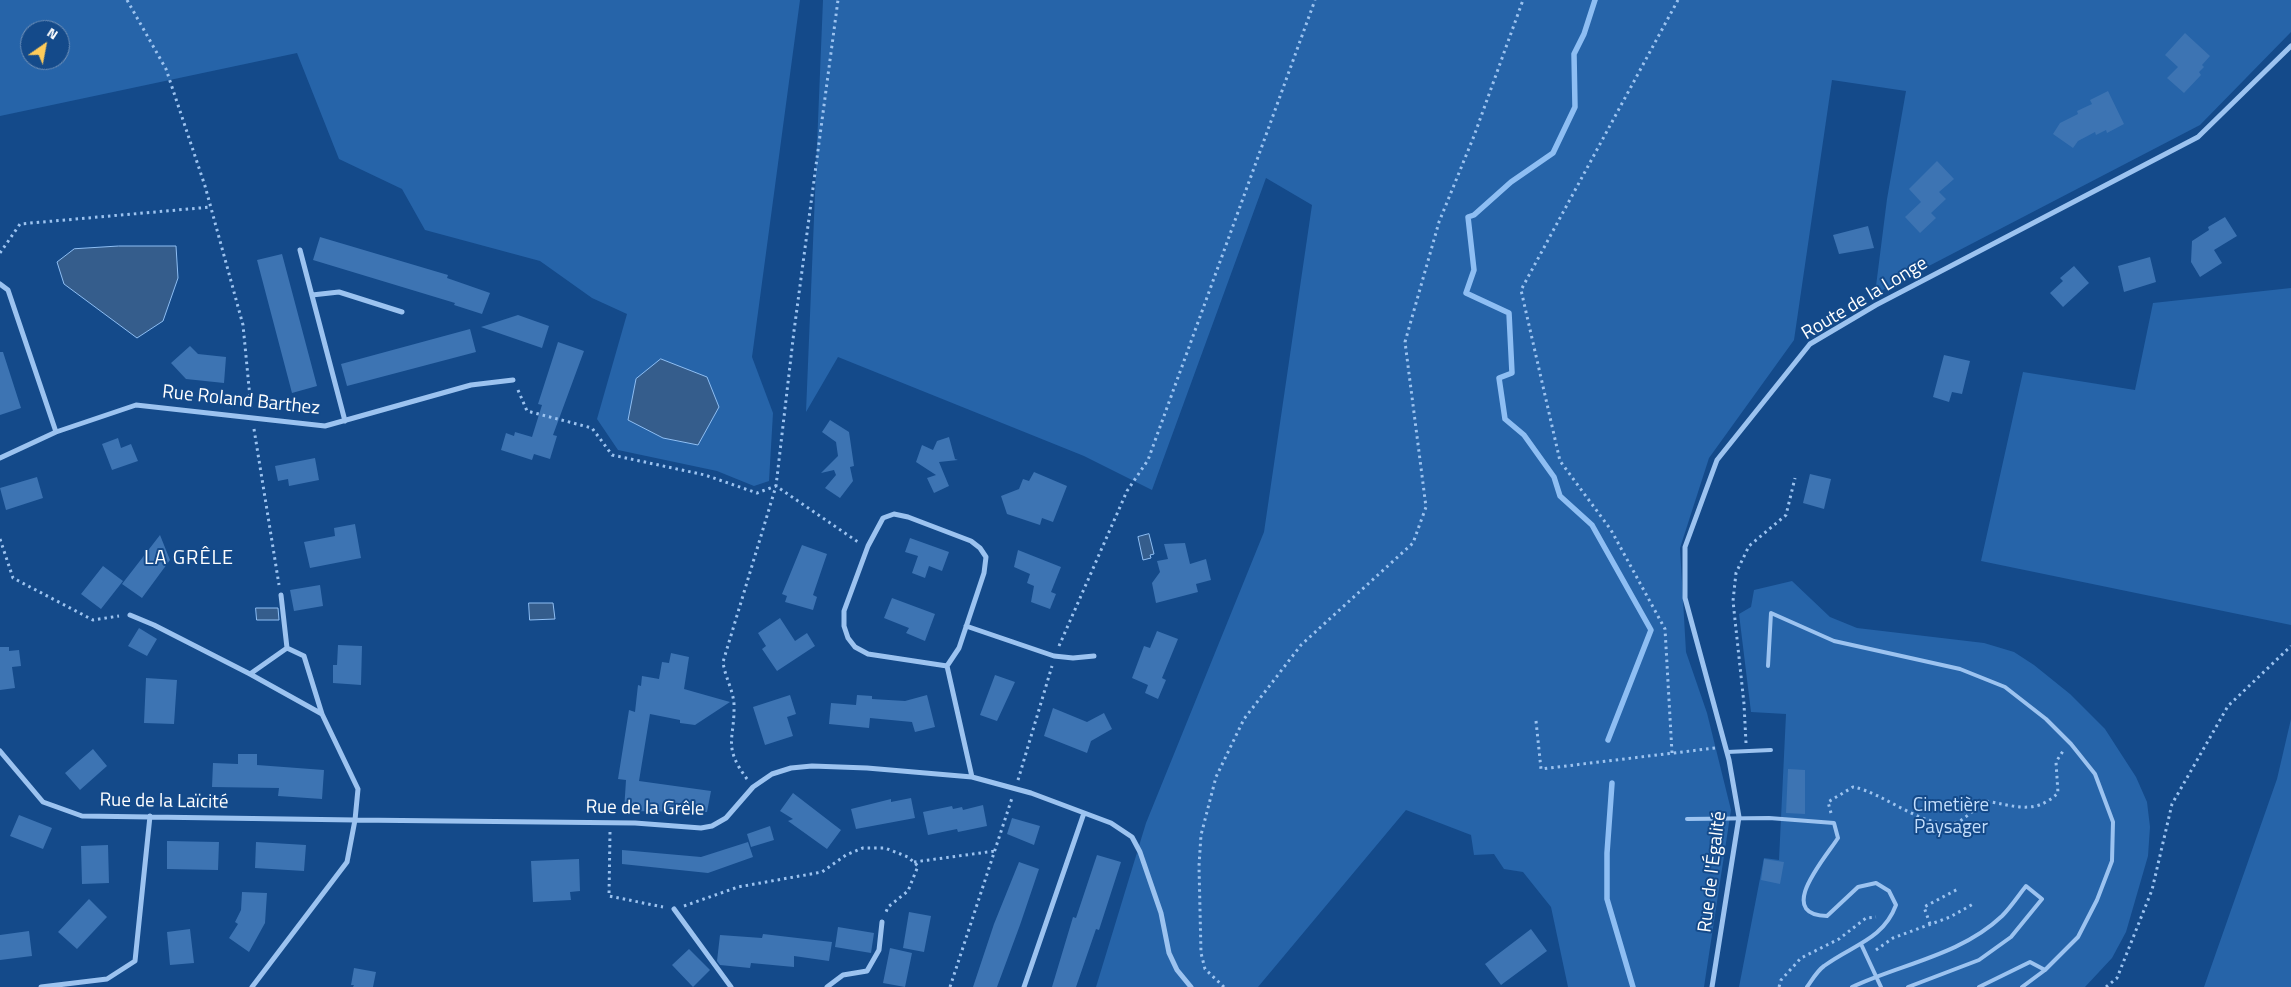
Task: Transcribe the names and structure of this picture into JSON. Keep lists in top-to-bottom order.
{
  "streets": {
    "street": [
      "Route de la Longe",
      "Rue Roland Barthez",
      "Rue de la Laïcité",
      "Rue de la Grêle",
      "Rue de l'Égalité"
    ]
  },
  "crossings": [
    ["Route de la Longe", "Rue de l'Égalité"],
    ["Rue de la Laïcité", "Rue de la Grêle"]
  ],
  "districts": ["LA GRÊLE"],
  "parks": ["Cimetière Paysager"],
  "north": "top right"
}
